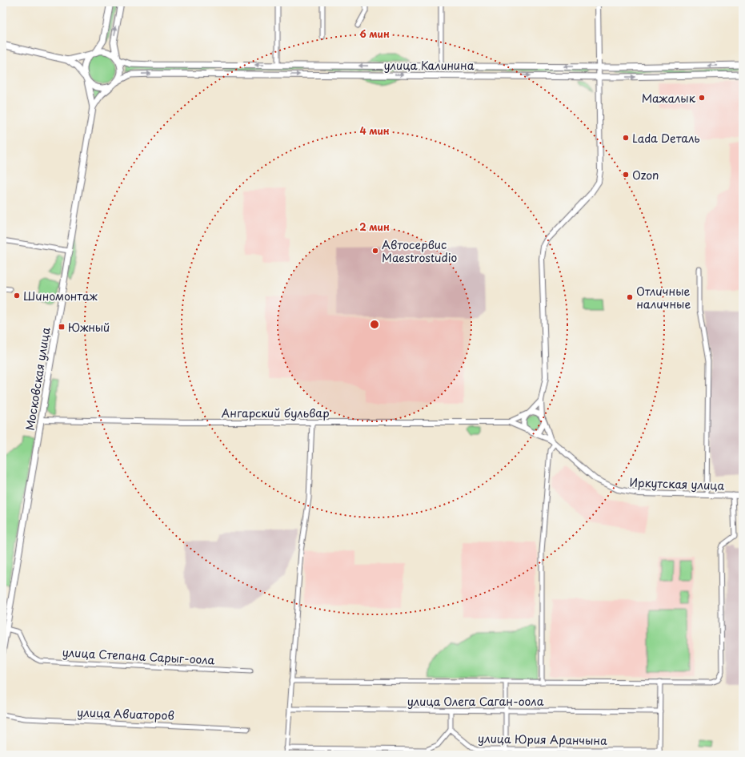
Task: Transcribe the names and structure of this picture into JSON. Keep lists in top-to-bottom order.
{
  "streets": {
    "main road": ["улица Калинина", "Московская улица"],
    "street": [
      "Ангарский бульвар",
      "Иркутская улица",
      "улица Степана Сарыг-оола",
      "улица Олега Саган-оола",
      "улица Авиаторов",
      "улица Юрия Аранчына"
    ]
  },
  "crossings": [
    ["улица Калинина", "Московская улица"],
    ["Московская улица", "Ангарский бульвар"],
    ["Московская улица", "улица Степана Сарыг-оола"],
    ["Ангарский бульвар", "Иркутская улица"]
  ],
  "places": {
    "other": [
      "Мажалык",
      "Lada Dеталь",
      "Ozon",
      "Автосервис Maestrostudio",
      "Шиномонтаж",
      "Отличные наличные"
    ],
    "transit": ["Южный"]
  },
  "rings": ["6 мин", "4 мин", "2 мин"]
}
